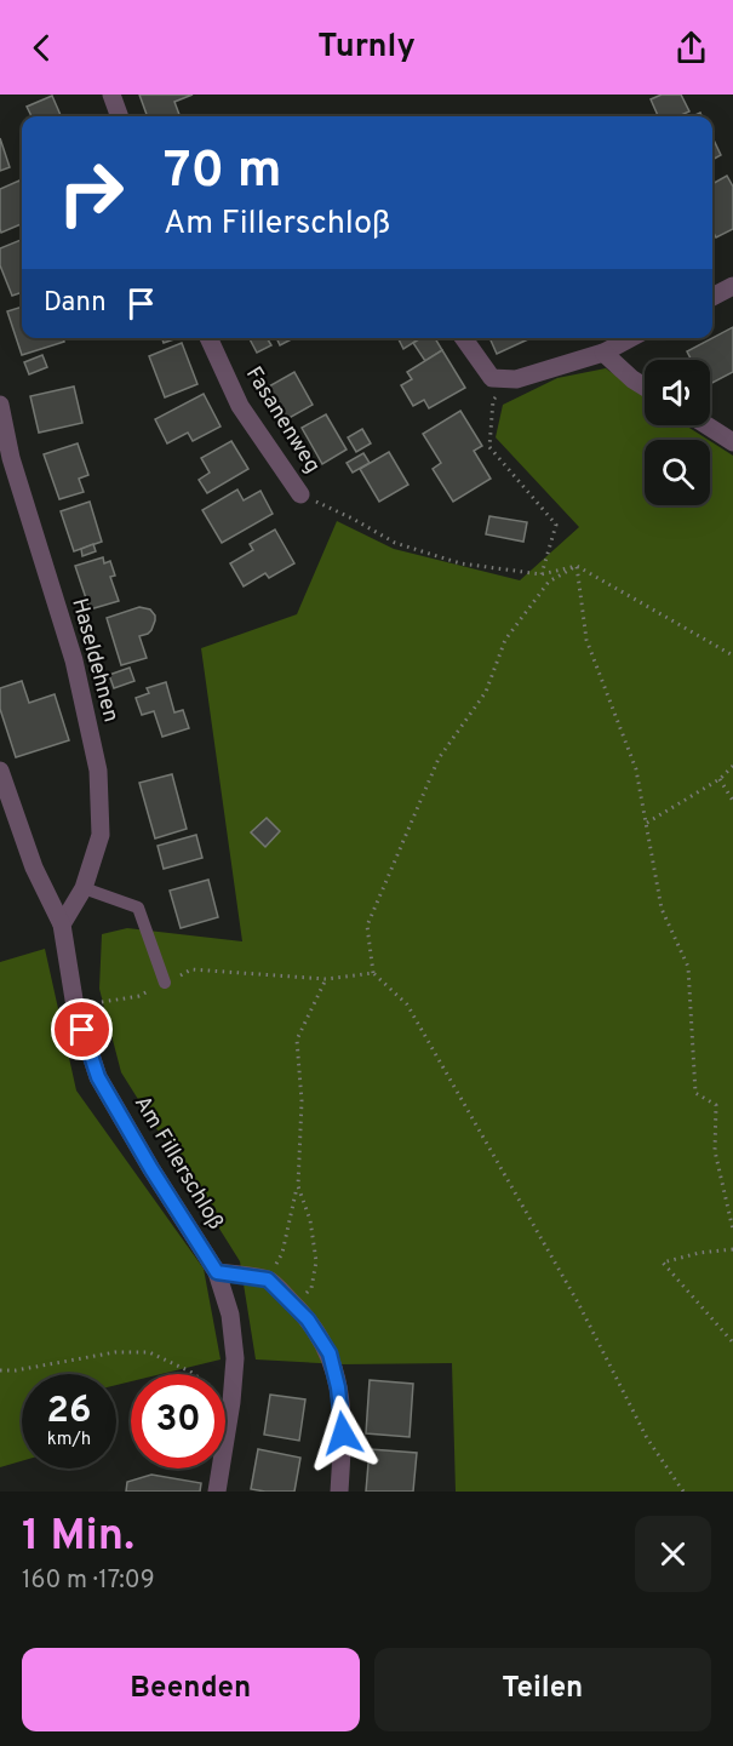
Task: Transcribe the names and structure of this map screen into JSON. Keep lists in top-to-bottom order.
{
  "streets": {
    "street": ["Fasanenweg", "Haseldehnen", "Am Fillerschloß"]
  },
  "crossings": [
    ["Haseldehnen", "Am Fillerschloß"]
  ],
  "page": {
    "header": "Turnly",
    "turn": ["70 m", "Am Fillerschloß"],
    "then": "Dann",
    "speed": "26 km/h",
    "limit": "30",
    "heading": ["1 Min.", "160 m · 17:09"],
    "buttons": ["Beenden", "Teilen"]
  }
}
